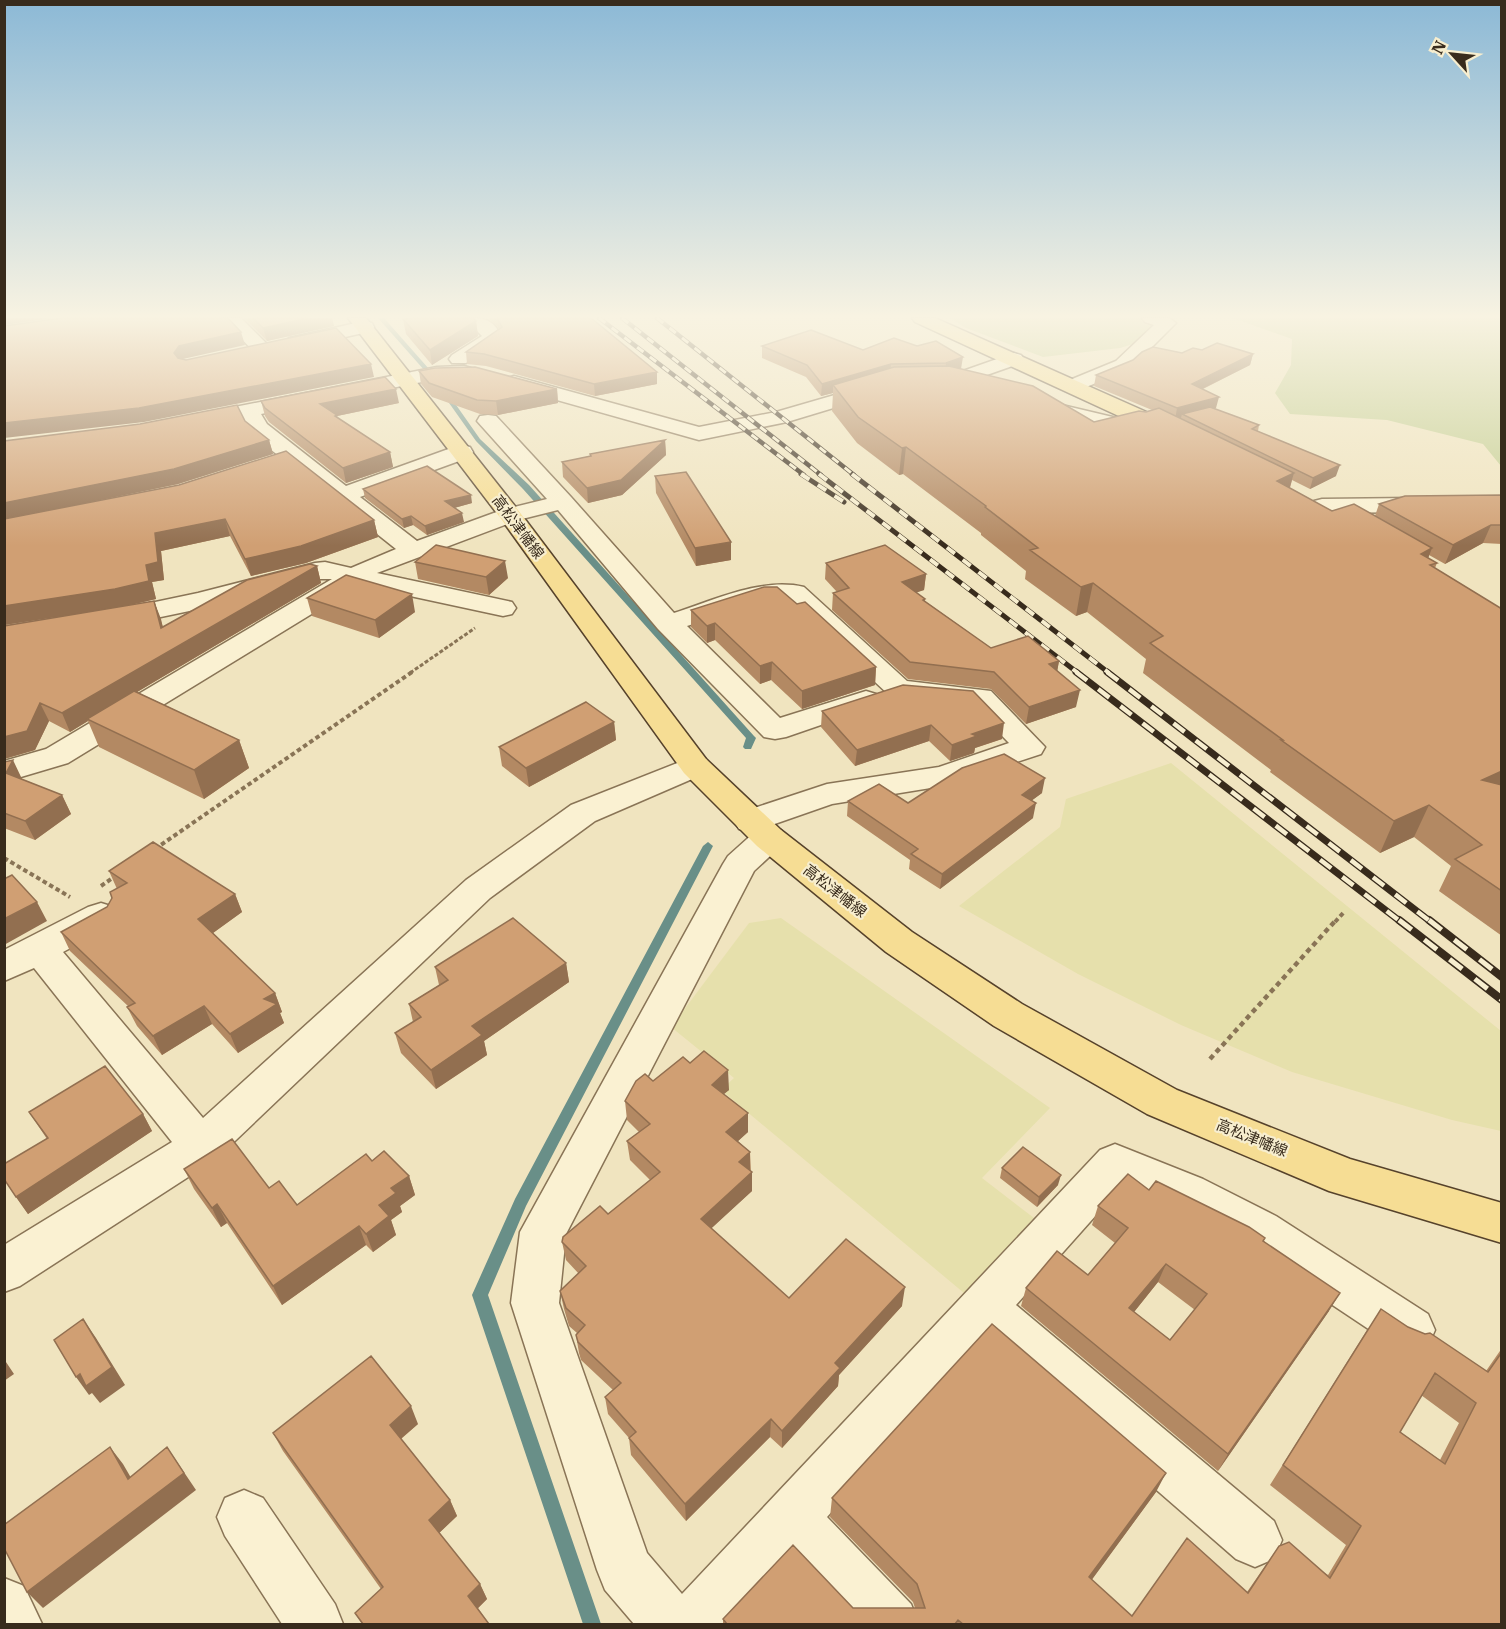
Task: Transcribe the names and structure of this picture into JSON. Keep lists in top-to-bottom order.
{
  "streets": {
    "main road": ["高松津幡線"]
  },
  "north": "top left"
}
